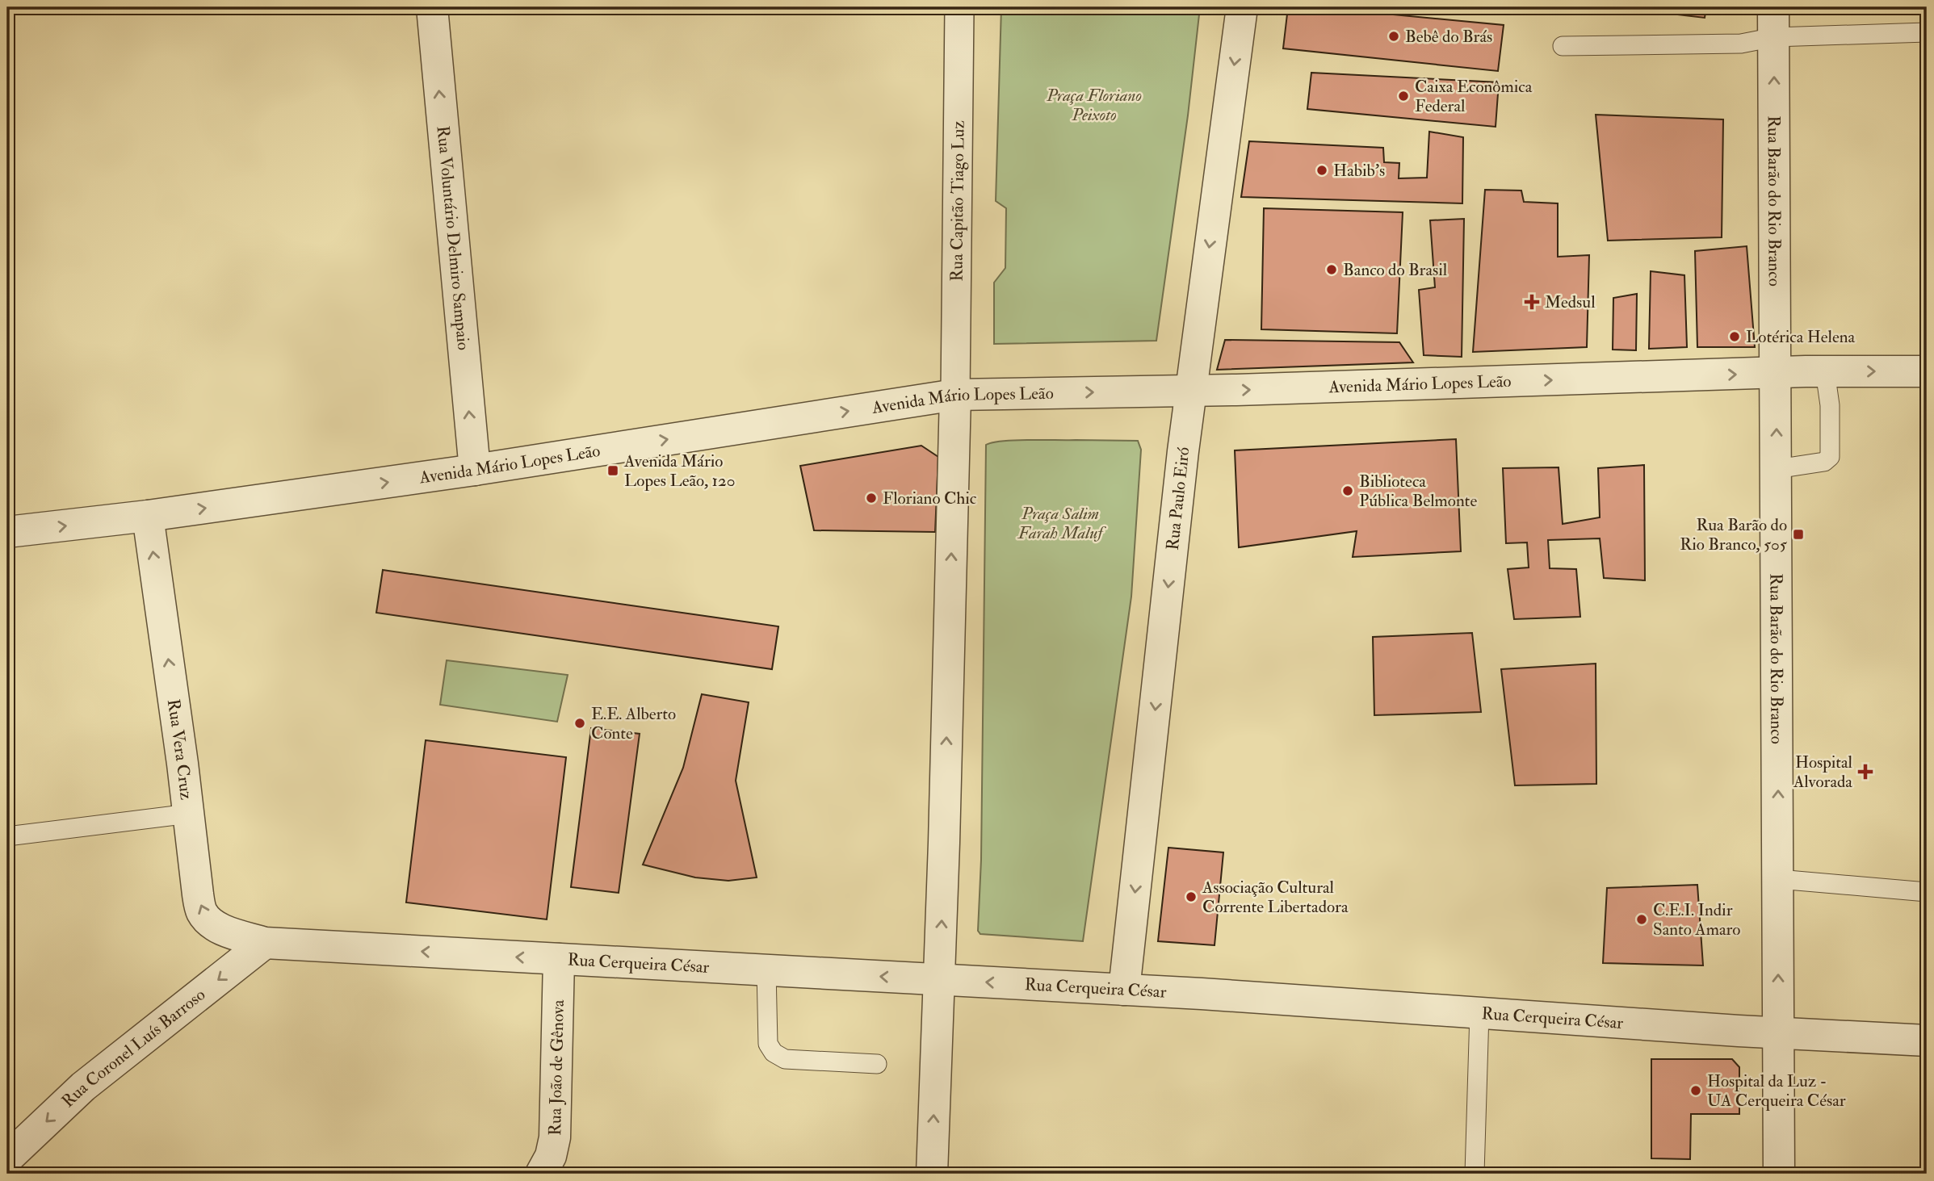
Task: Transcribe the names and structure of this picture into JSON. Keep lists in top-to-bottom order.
{
  "streets": {
    "street": [
      "Rua Capitão Tiago Luz",
      "Rua Barão do Rio Branco",
      "Rua Voluntário Delmiro Sampaio",
      "Avenida Mário Lopes Leão",
      "Rua Paulo Eiró",
      "Rua Vera Cruz",
      "Rua Cerqueira César",
      "Rua Coronel Luís Barroso",
      "Rua João de Gênova"
    ]
  },
  "crossings": [
    ["Rua Capitão Tiago Luz", "Avenida Mário Lopes Leão"],
    ["Rua Barão do Rio Branco", "Avenida Mário Lopes Leão"],
    ["Rua Barão do Rio Branco", "Rua Cerqueira César"],
    ["Rua Voluntário Delmiro Sampaio", "Avenida Mário Lopes Leão"],
    ["Avenida Mário Lopes Leão", "Rua Paulo Eiró"],
    ["Avenida Mário Lopes Leão", "Rua Vera Cruz"],
    ["Rua Paulo Eiró", "Rua Cerqueira César"],
    ["Rua Vera Cruz", "Rua Cerqueira César"],
    ["Rua Vera Cruz", "Rua Coronel Luís Barroso"],
    ["Rua Cerqueira César", "Rua Coronel Luís Barroso"],
    ["Rua Cerqueira César", "Rua João de Gênova"]
  ],
  "one_way": [
    "Rua Barão do Rio Branco",
    "Rua Voluntário Delmiro Sampaio",
    "Avenida Mário Lopes Leão",
    "Rua Vera Cruz",
    "Rua Cerqueira César",
    "Rua Coronel Luís Barroso"
  ],
  "parks": ["Praça Floriano Peixoto", "Praça Salim Farah Maluf"],
  "places": {
    "other": [
      "Bebê do Brás",
      "Caixa Econômica Federal",
      "Habib's",
      "Banco do Brasil",
      "Lotérica Helena",
      "Biblioteca Pública Belmonte",
      "Floriano Chic",
      "E.E. Alberto Conte",
      "Associação Cultural Corrente Libertadora",
      "C.E.I. Indir Santo Amaro",
      "Hospital da Luz - UA Cerqueira César"
    ],
    "health": ["Medsul", "Hospital Alvorada"],
    "transit": ["Avenida Mário Lopes Leão, 120", "Rua Barão do Rio Branco, 505"]
  }
}
